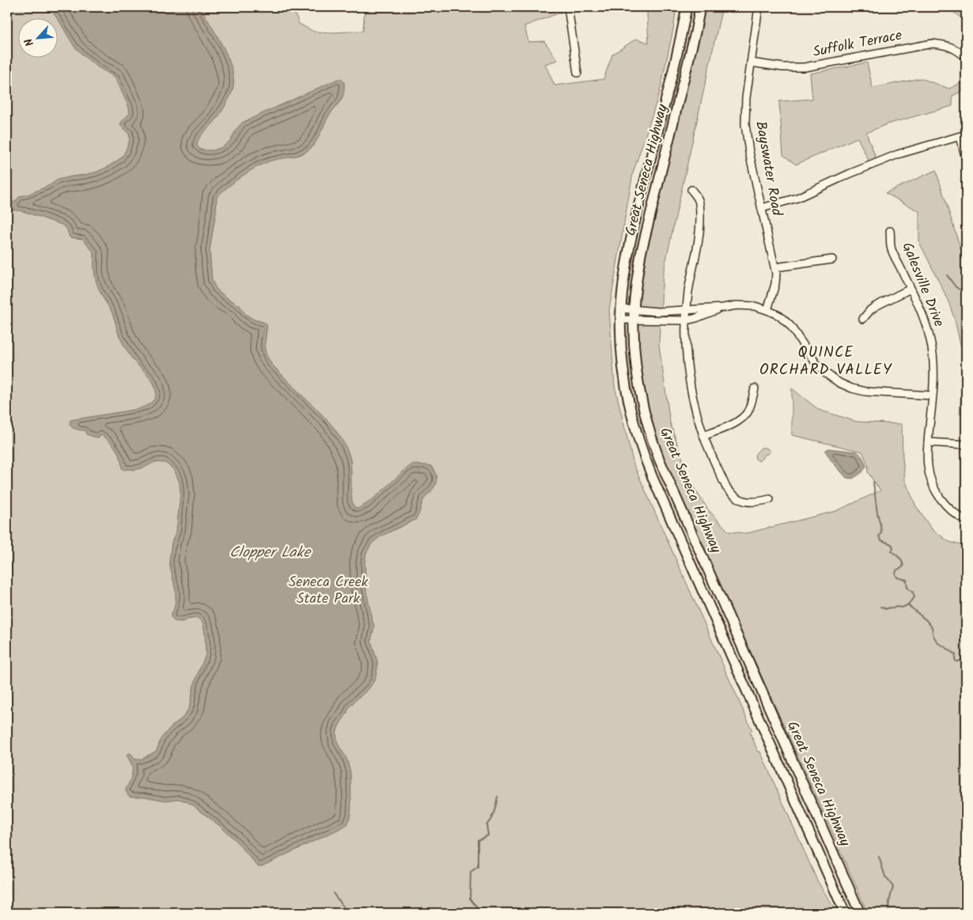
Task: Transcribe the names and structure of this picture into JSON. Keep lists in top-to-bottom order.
{
  "streets": {
    "main road": ["Great Seneca Highway"],
    "street": ["Suffolk Terrace", "Bayswater Road", "Galesville Drive"]
  },
  "crossings": [
    ["Suffolk Terrace", "Bayswater Road"]
  ],
  "districts": ["QUINCE ORCHARD VALLEY"],
  "water": ["Clopper Lake"],
  "parks": ["Seneca Creek State Park"],
  "north": "bottom left"
}
